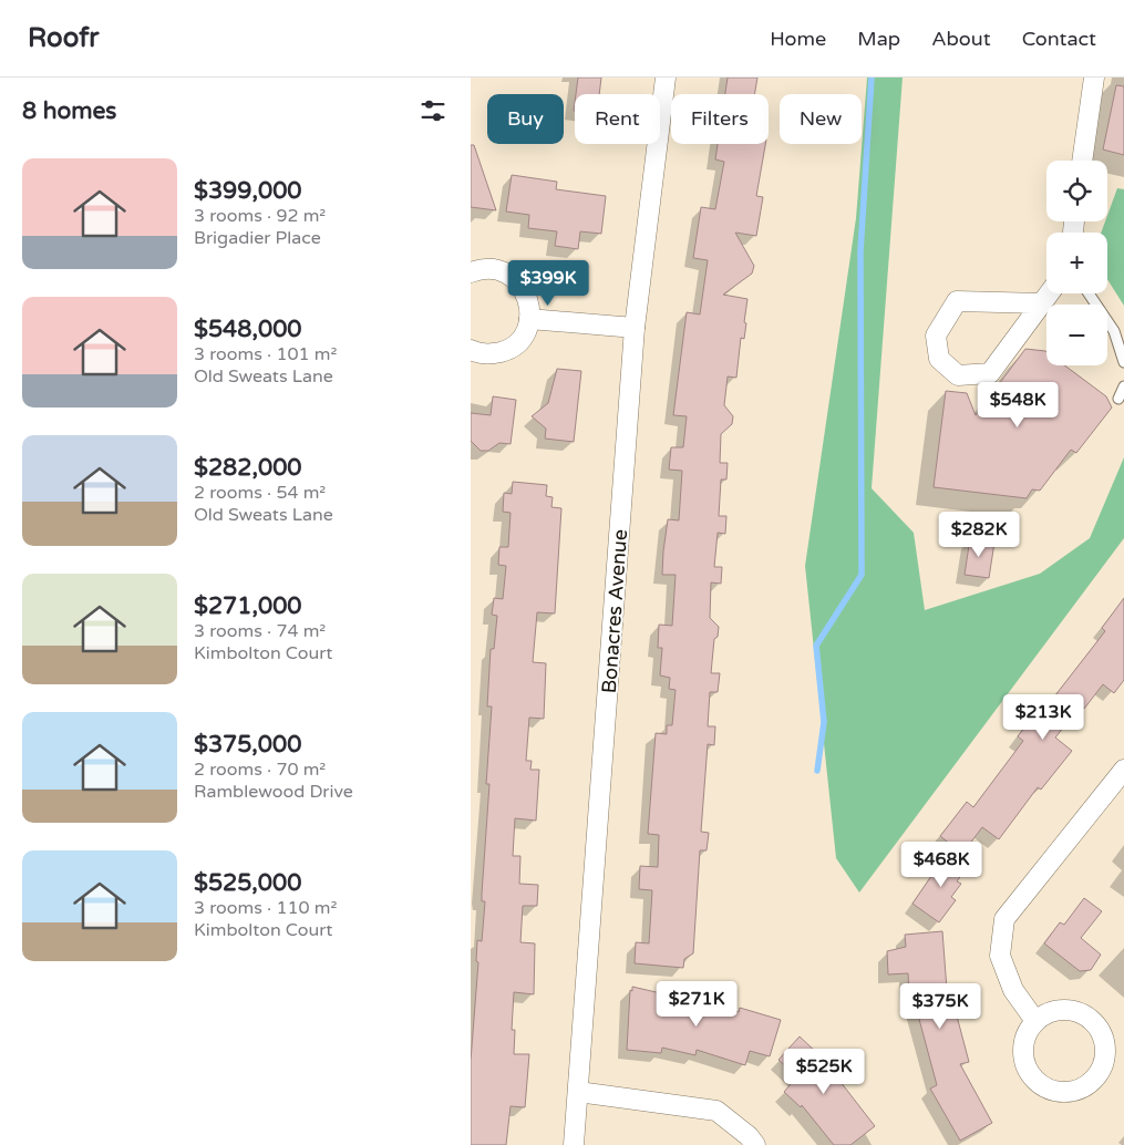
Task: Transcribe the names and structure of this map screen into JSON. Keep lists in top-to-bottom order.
{
  "streets": {
    "street": ["Bonacres Avenue"]
  },
  "page": {
    "header": "Roofr",
    "nav": [
      "Home",
      "Map",
      "About",
      "Contact"
    ],
    "heading": "8 homes",
    "chip": [
      "Buy",
      "Rent",
      "Filters",
      "New"
    ],
    "list": [
      {
        "name": "$399,000",
        "note": "3 rooms · 92 m² · Brigadier Place"
      },
      {
        "name": "$548,000",
        "note": "3 rooms · 101 m² · Old Sweats Lane"
      },
      {
        "name": "$282,000",
        "note": "2 rooms · 54 m² · Old Sweats Lane"
      },
      {
        "name": "$271,000",
        "note": "3 rooms · 74 m² · Kimbolton Court"
      },
      {
        "name": "$375,000",
        "note": "2 rooms · 70 m² · Ramblewood Drive"
      },
      {
        "name": "$525,000",
        "note": "3 rooms · 110 m² · Kimbolton Court"
      }
    ],
    "map_buttons": ["+", "−"],
    "price": [
      "$399K",
      "$548K",
      "$282K",
      "$213K",
      "$468K",
      "$271K",
      "$375K",
      "$525K"
    ]
  }
}
